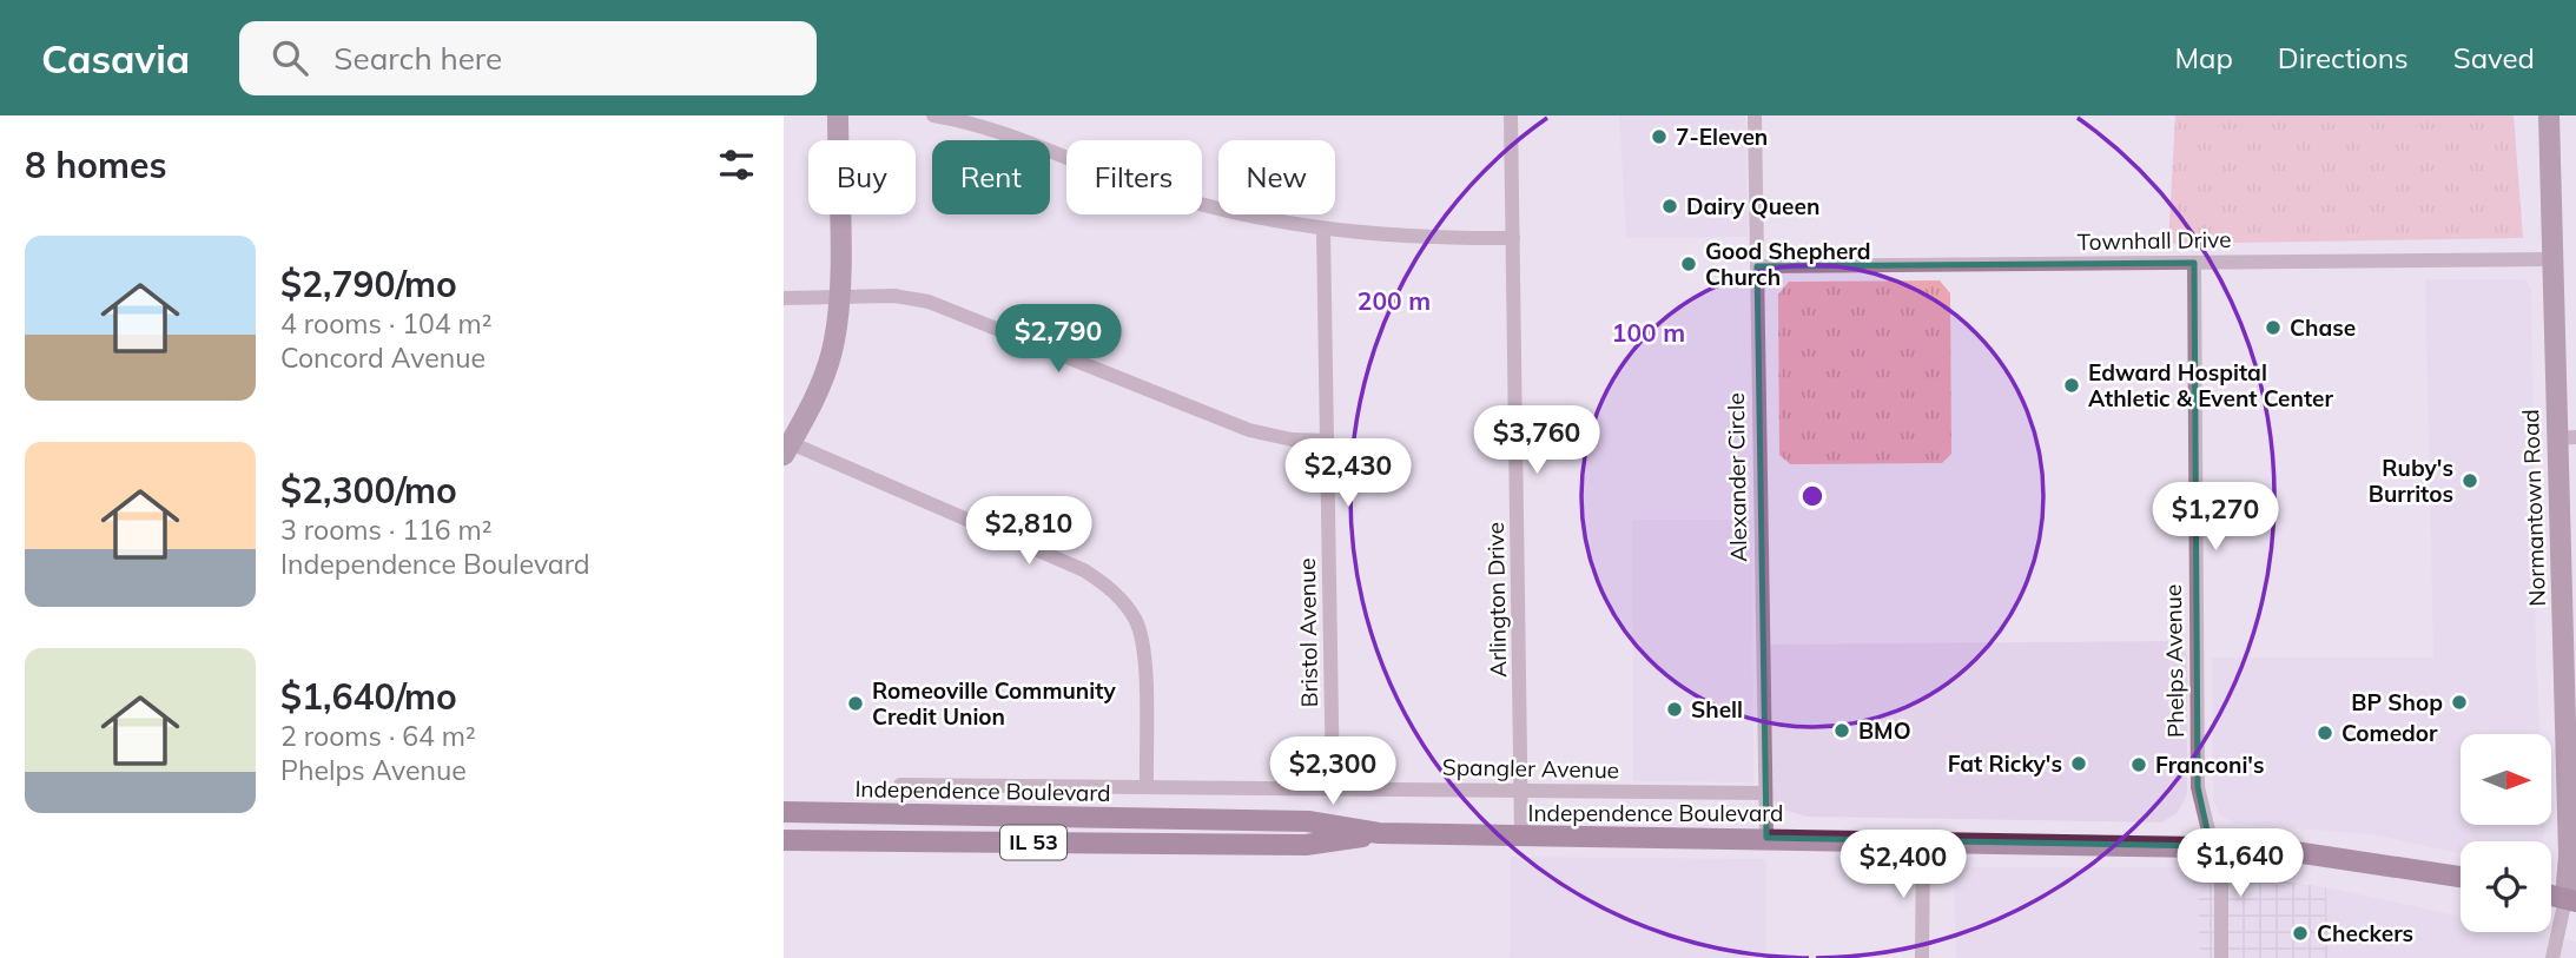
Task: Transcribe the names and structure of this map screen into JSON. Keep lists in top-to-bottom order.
{
  "streets": {
    "main road": ["Normantown Road", "Independence Boulevard", "IL 53"],
    "street": [
      "Townhall Drive",
      "Alexander Circle",
      "Arlington Drive",
      "Bristol Avenue",
      "Phelps Avenue",
      "Spangler Avenue"
    ]
  },
  "crossings": [
    ["Townhall Drive", "Alexander Circle"],
    ["Townhall Drive", "Normantown Road"],
    ["Townhall Drive", "Phelps Avenue"],
    ["Alexander Circle", "Spangler Avenue"],
    ["Alexander Circle", "Independence Boulevard"],
    ["Arlington Drive", "Spangler Avenue"],
    ["Arlington Drive", "Independence Boulevard"],
    ["Bristol Avenue", "Spangler Avenue"],
    ["Phelps Avenue", "Independence Boulevard"]
  ],
  "places": [
    "7-Eleven",
    "Dairy Queen",
    "Good Shepherd Church",
    "Chase",
    "Edward Hospital Athletic & Event Center",
    "Ruby's Burritos",
    "BP Shop",
    "Romeoville Community Credit Union",
    "Shell",
    "BMO",
    "Comedor",
    "Fat Ricky's",
    "Franconi's",
    "Checkers"
  ],
  "north": "right",
  "page": {
    "header": "Casavia",
    "search": "Search here",
    "nav": ["Map", "Directions", "Saved"],
    "heading": "8 homes",
    "chip": [
      "Buy",
      "Rent",
      "Filters",
      "New"
    ],
    "list": [
      {
        "name": "$2,790/mo",
        "note": "4 rooms · 104 m² · Concord Avenue"
      },
      {
        "name": "$2,300/mo",
        "note": "3 rooms · 116 m² · Independence Boulevard"
      },
      {
        "name": "$1,640/mo",
        "note": "2 rooms · 64 m² · Phelps Avenue"
      }
    ],
    "price": [
      "$2,790",
      "$3,760",
      "$2,430",
      "$1,270",
      "$2,810",
      "$2,300",
      "$1,640",
      "$2,400"
    ]
  },
  "rings": ["200 m", "100 m"]
}
